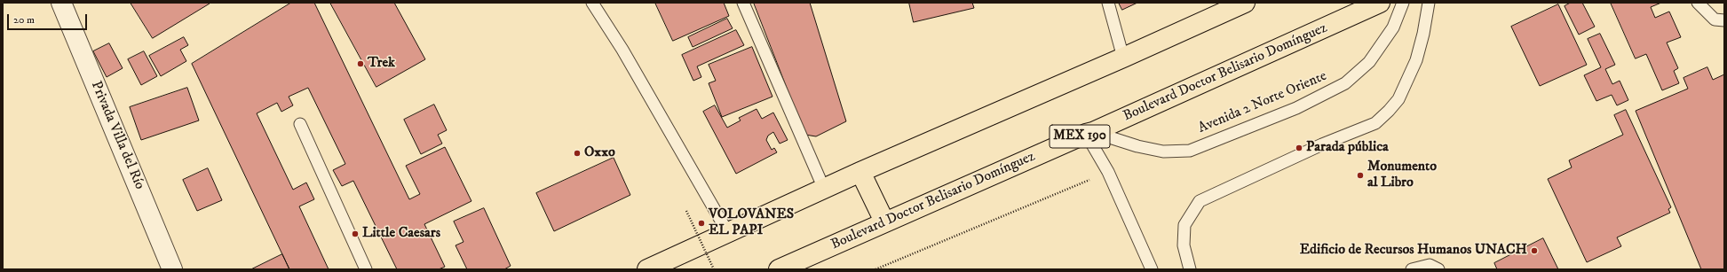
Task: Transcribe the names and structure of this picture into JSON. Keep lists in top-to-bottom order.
{
  "streets": {
    "main road": ["Boulevard Doctor Belisario Domínguez", "MEX 190"],
    "street": ["Privada Villa del Río"],
    "lane": ["Avenida 2 Norte Oriente"]
  },
  "crossings": [
    ["Boulevard Doctor Belisario Domínguez", "Avenida 2 Norte Oriente"]
  ],
  "places": [
    "Trek",
    "Parada pública",
    "Oxxo",
    "Monumento al Libro",
    "VOLOVANES EL PAPI",
    "Little Caesars",
    "Edificio de Recursos Humanos UNACH"
  ],
  "scale_bar": "20 m"
}
